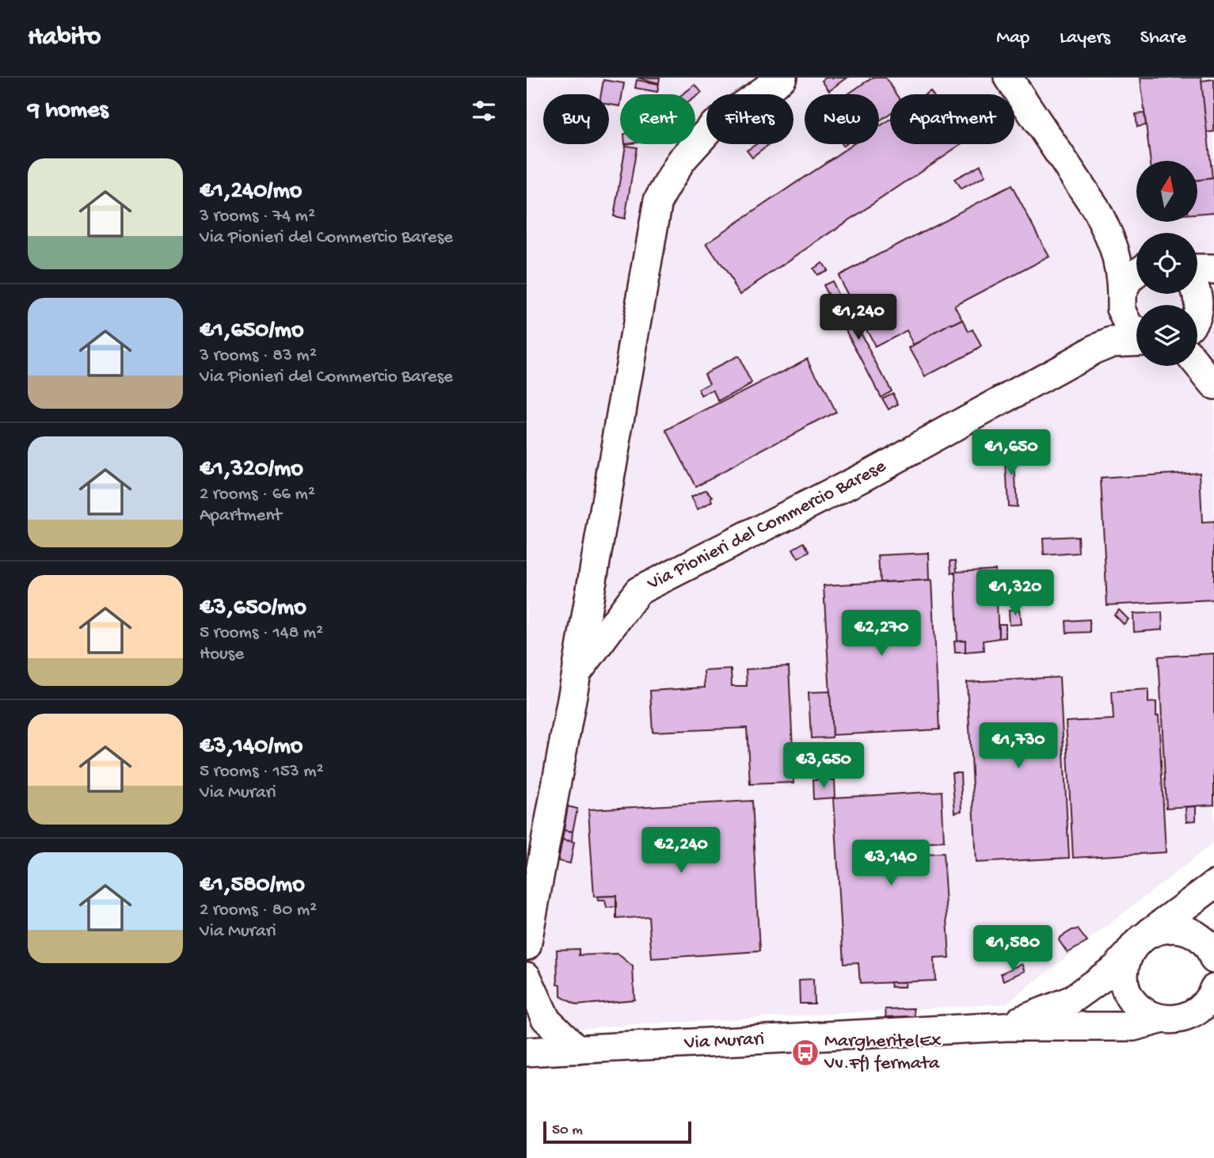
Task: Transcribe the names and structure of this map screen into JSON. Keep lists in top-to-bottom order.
{
  "streets": {
    "street": ["Via Pionieri del Commercio Barese", "Via Murari"]
  },
  "places": {
    "bus stop": ["Margherite(Ex Vv.Ff) fermata"]
  },
  "scale_bar": "50 m",
  "north": "top",
  "page": {
    "header": "Habito",
    "nav": ["Map", "Layers", "Share"],
    "heading": "9 homes",
    "chip": [
      "Buy",
      "Rent",
      "Filters",
      "New",
      "Apartment"
    ],
    "list": [
      {
        "name": "€1,240/mo",
        "note": "3 rooms · 74 m² · Via Pionieri del Commercio Barese"
      },
      {
        "name": "€1,650/mo",
        "note": "3 rooms · 83 m² · Via Pionieri del Commercio Barese"
      },
      {
        "name": "€1,320/mo",
        "note": "2 rooms · 66 m² · Apartment"
      },
      {
        "name": "€3,650/mo",
        "note": "5 rooms · 148 m² · House"
      },
      {
        "name": "€3,140/mo",
        "note": "5 rooms · 153 m² · Via Murari"
      },
      {
        "name": "€1,580/mo",
        "note": "2 rooms · 80 m² · Via Murari"
      }
    ],
    "price": [
      "€1,240",
      "€1,650",
      "€1,320",
      "€2,270",
      "€1,730",
      "€3,650",
      "€2,240",
      "€3,140",
      "€1,580"
    ],
    "scale": "50 m"
  }
}
